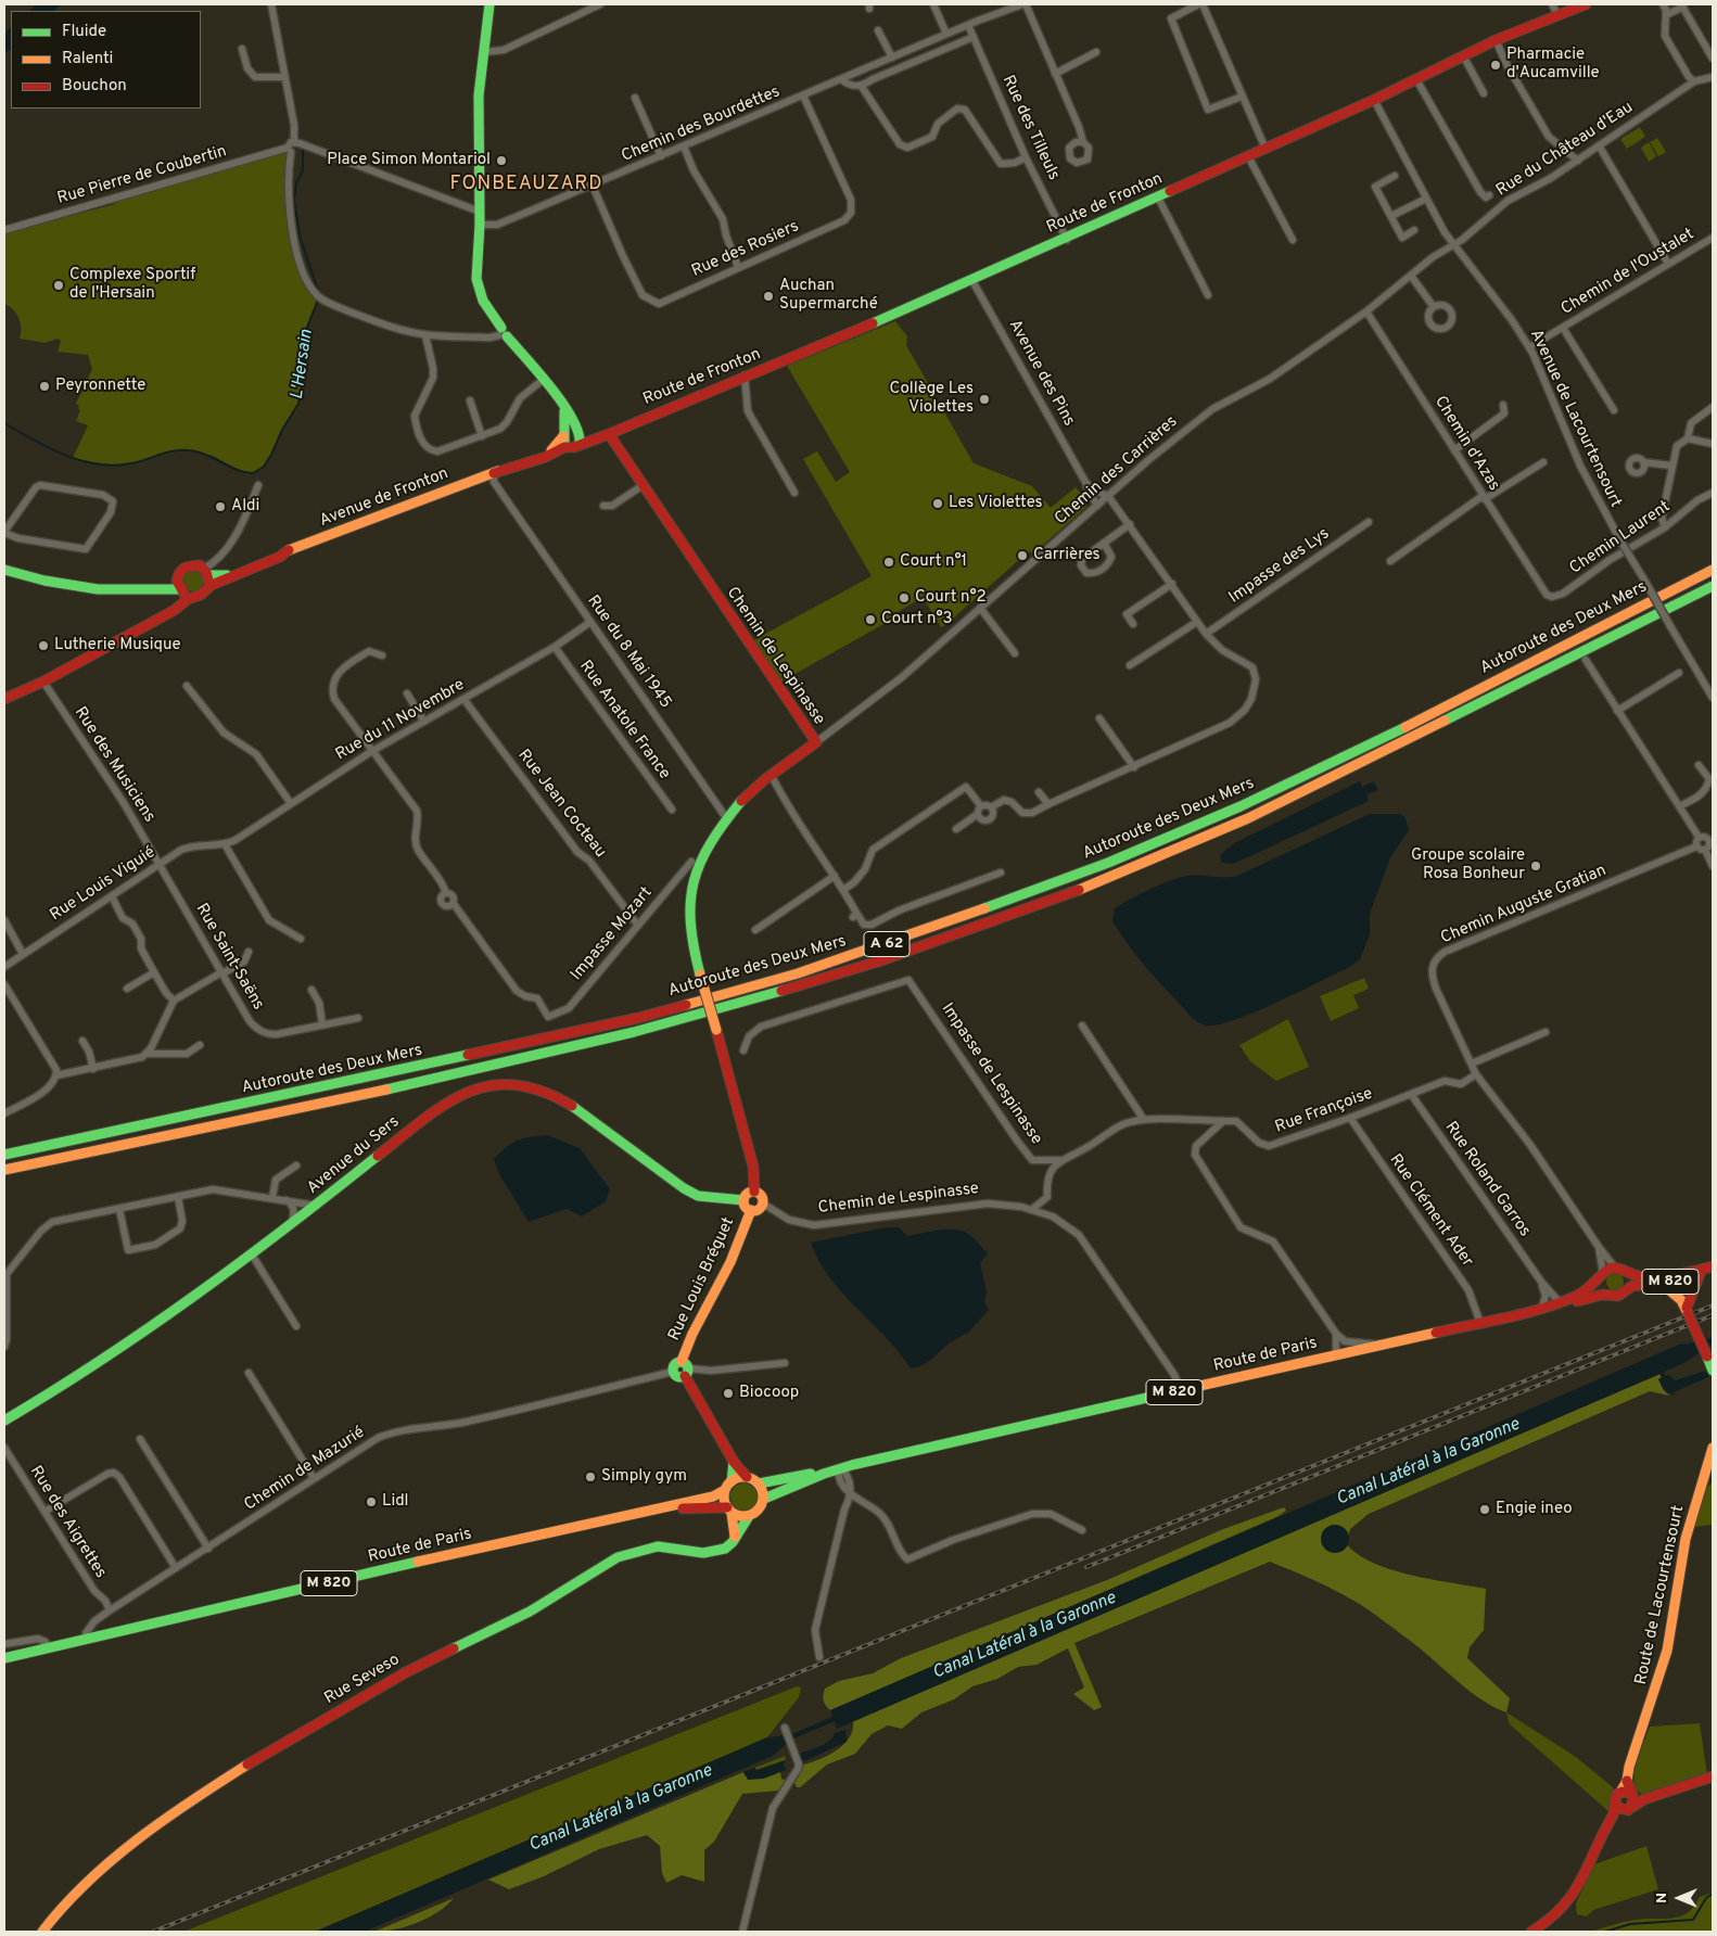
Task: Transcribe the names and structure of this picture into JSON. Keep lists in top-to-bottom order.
{
  "streets": {
    "main road": [
      "Route de Fronton",
      "Avenue de Fronton",
      "Autoroute des Deux Mers",
      "Chemin de Lespinasse",
      "A 62",
      "Avenue du Sers",
      "Rue Louis Bréguet",
      "M 820",
      "Route de Paris",
      "Route de Lacourtensourt",
      "Rue Seveso"
    ],
    "street": [
      "Chemin des Bourdettes",
      "Rue des Tilleuls",
      "Rue du Château d'Eau",
      "Rue Pierre de Coubertin",
      "Rue des Rosiers",
      "Chemin de l'Oustalet",
      "Avenue des Pins",
      "Avenue de Lacourtensourt",
      "Chemin d'Azas",
      "Chemin des Carrières",
      "Chemin Laurent",
      "Impasse des Lys",
      "Rue du 8 Mai 1945",
      "Rue du 11 Novembre",
      "Rue Anatole France",
      "Rue des Musiciens",
      "Rue Jean Cocteau",
      "Rue Louis Viguié",
      "Chemin Auguste Gratian",
      "Impasse Mozart",
      "Rue Saint-Saëns",
      "Impasse de Lespinasse",
      "Rue Françoise",
      "Rue Roland Garros",
      "Rue Clément Ader",
      "Chemin de Mazurié",
      "Rue des Aigrettes"
    ]
  },
  "crossings": [
    ["Chemin des Bourdettes", "Rue des Tilleuls"],
    ["Chemin des Bourdettes", "Rue des Rosiers"],
    ["Rue des Tilleuls", "Route de Fronton"],
    ["Rue du Château d'Eau", "Avenue de Lacourtensourt"],
    ["Rue du Château d'Eau", "Chemin des Carrières"],
    ["Route de Fronton", "Avenue des Pins"],
    ["Route de Fronton", "Avenue de Lacourtensourt"],
    ["Chemin de l'Oustalet", "Avenue de Lacourtensourt"],
    ["Avenue des Pins", "Chemin des Carrières"],
    ["Avenue de Lacourtensourt", "Chemin des Carrières"],
    ["Chemin d'Azas", "Chemin des Carrières"],
    ["Chemin d'Azas", "Chemin Laurent"],
    ["Chemin des Carrières", "Chemin de Lespinasse"],
    ["Avenue de Fronton", "Rue du 8 Mai 1945"],
    ["Avenue de Fronton", "Rue des Musiciens"],
    ["Rue du 8 Mai 1945", "Chemin de Lespinasse"],
    ["Rue du 8 Mai 1945", "Rue du 11 Novembre"],
    ["Chemin de Lespinasse", "Avenue du Sers"],
    ["Chemin de Lespinasse", "Rue Louis Bréguet"],
    ["Chemin de Lespinasse", "Route de Paris"],
    ["Rue du 11 Novembre", "Rue Anatole France"],
    ["Rue du 11 Novembre", "Rue Jean Cocteau"],
    ["Rue du 11 Novembre", "Rue Louis Viguié"],
    ["Rue des Musiciens", "Rue Louis Viguié"],
    ["Rue des Musiciens", "Rue Saint-Saëns"],
    ["Rue Jean Cocteau", "Impasse Mozart"],
    ["Rue Louis Viguié", "Rue Saint-Saëns"],
    ["Chemin Auguste Gratian", "Rue Françoise"],
    ["Chemin Auguste Gratian", "M 820"],
    ["Chemin Auguste Gratian", "Route de Paris"],
    ["Impasse de Lespinasse", "Rue Françoise"],
    ["Rue Françoise", "Rue Roland Garros"],
    ["Rue Françoise", "Rue Clément Ader"],
    ["Avenue du Sers", "Rue Louis Bréguet"],
    ["Rue Roland Garros", "Route de Paris"],
    ["Rue Clément Ader", "Route de Paris"],
    ["Rue Louis Bréguet", "Route de Paris"],
    ["Rue Louis Bréguet", "Chemin de Mazurié"],
    ["Rue Louis Bréguet", "Rue Seveso"],
    ["M 820", "Route de Paris"],
    ["Route de Paris", "Chemin de Mazurié"],
    ["Route de Paris", "Rue Seveso"],
    ["Chemin de Mazurié", "Rue des Aigrettes"]
  ],
  "districts": ["FONBEAUZARD"],
  "water": ["L'Hersain", "Canal Latéral à la Garonne"],
  "places": [
    "Pharmacie d'Aucamville",
    "Place Simon Montariol",
    "Complexe Sportif de l'Hersain",
    "Auchan Supermarché",
    "Peyronnette",
    "Collège Les Violettes",
    "Les Violettes",
    "Aldi",
    "Carrières",
    "Court n°1",
    "Court n°2",
    "Court n°3",
    "Lutherie Musique",
    "Groupe scolaire Rosa Bonheur",
    "Biocoop",
    "Simply gym",
    "Lidl",
    "Engie ineo"
  ],
  "legend": ["Fluide", "Ralenti", "Bouchon"],
  "north": "left"
}
